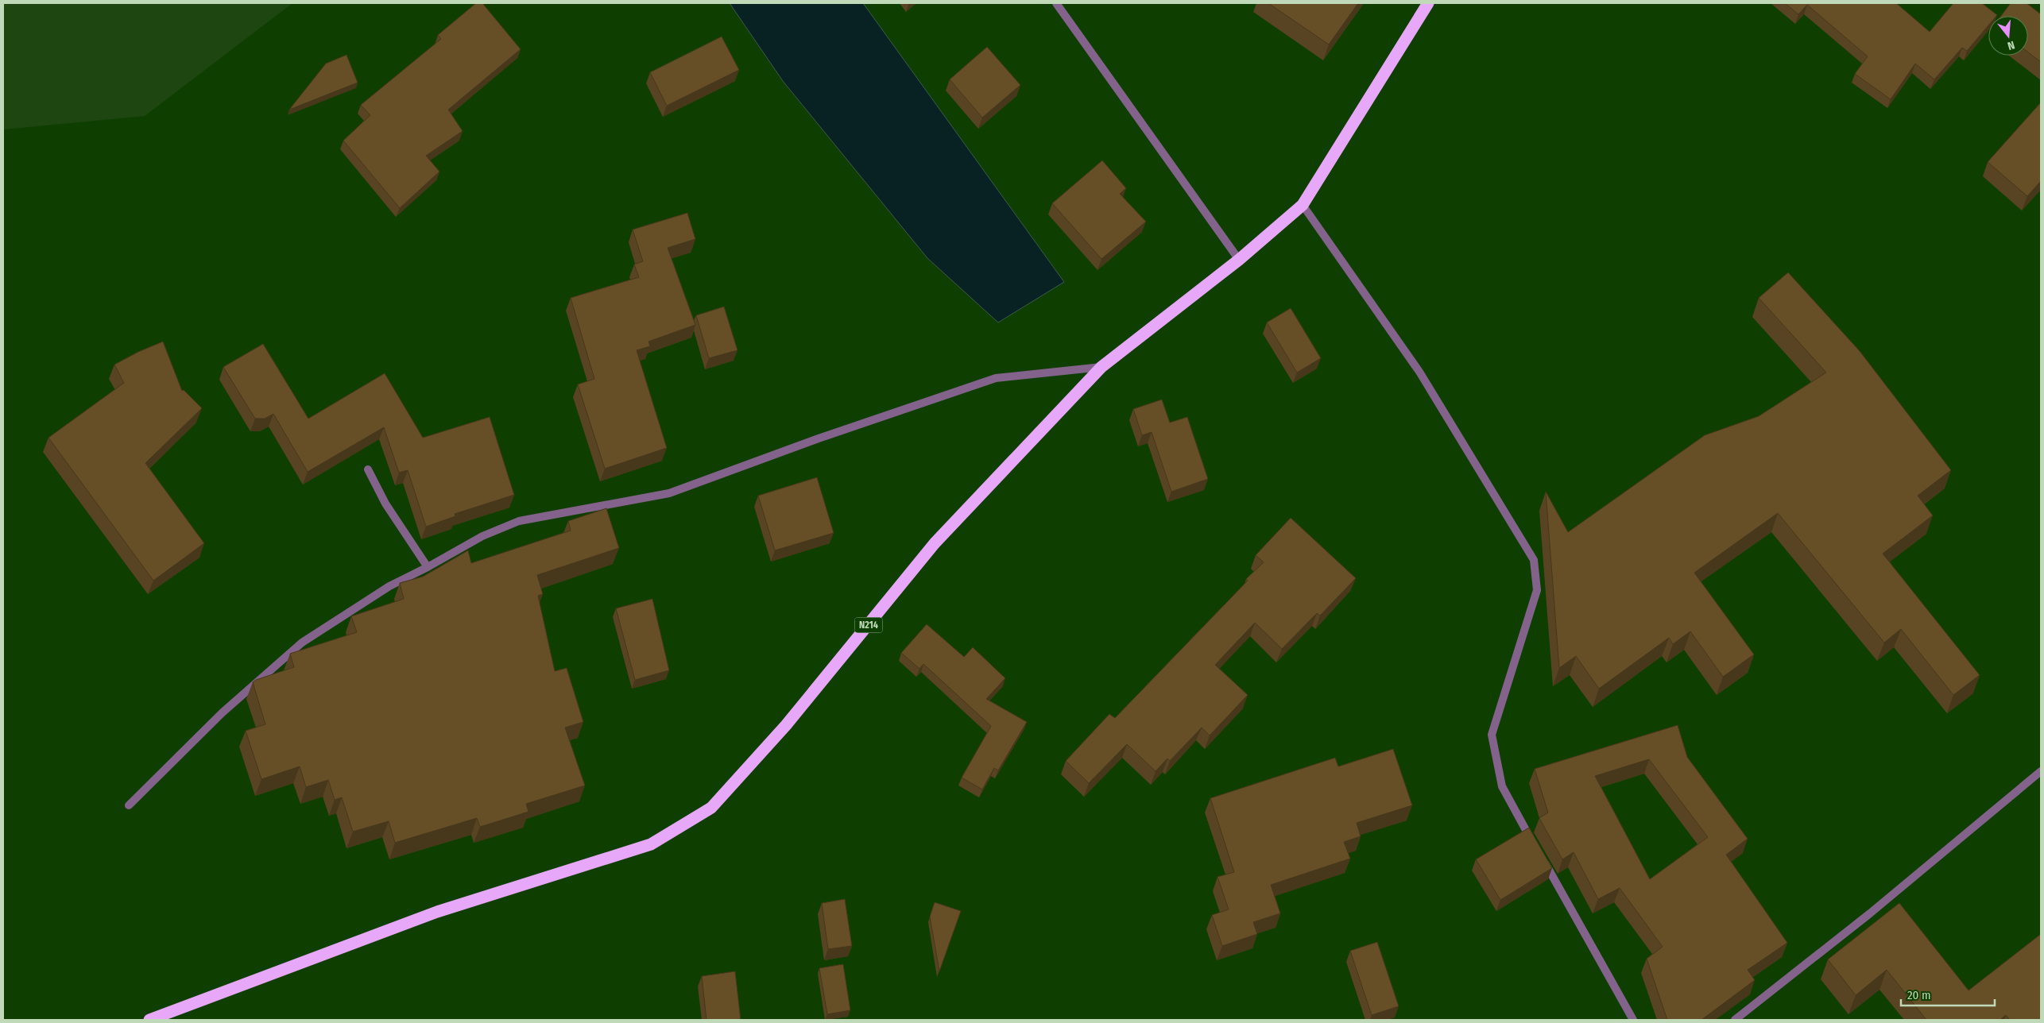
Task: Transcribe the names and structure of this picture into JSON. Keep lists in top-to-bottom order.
{
  "streets": {
    "highway": ["N214"]
  },
  "scale_bar": "20 m",
  "north": "bottom"
}
